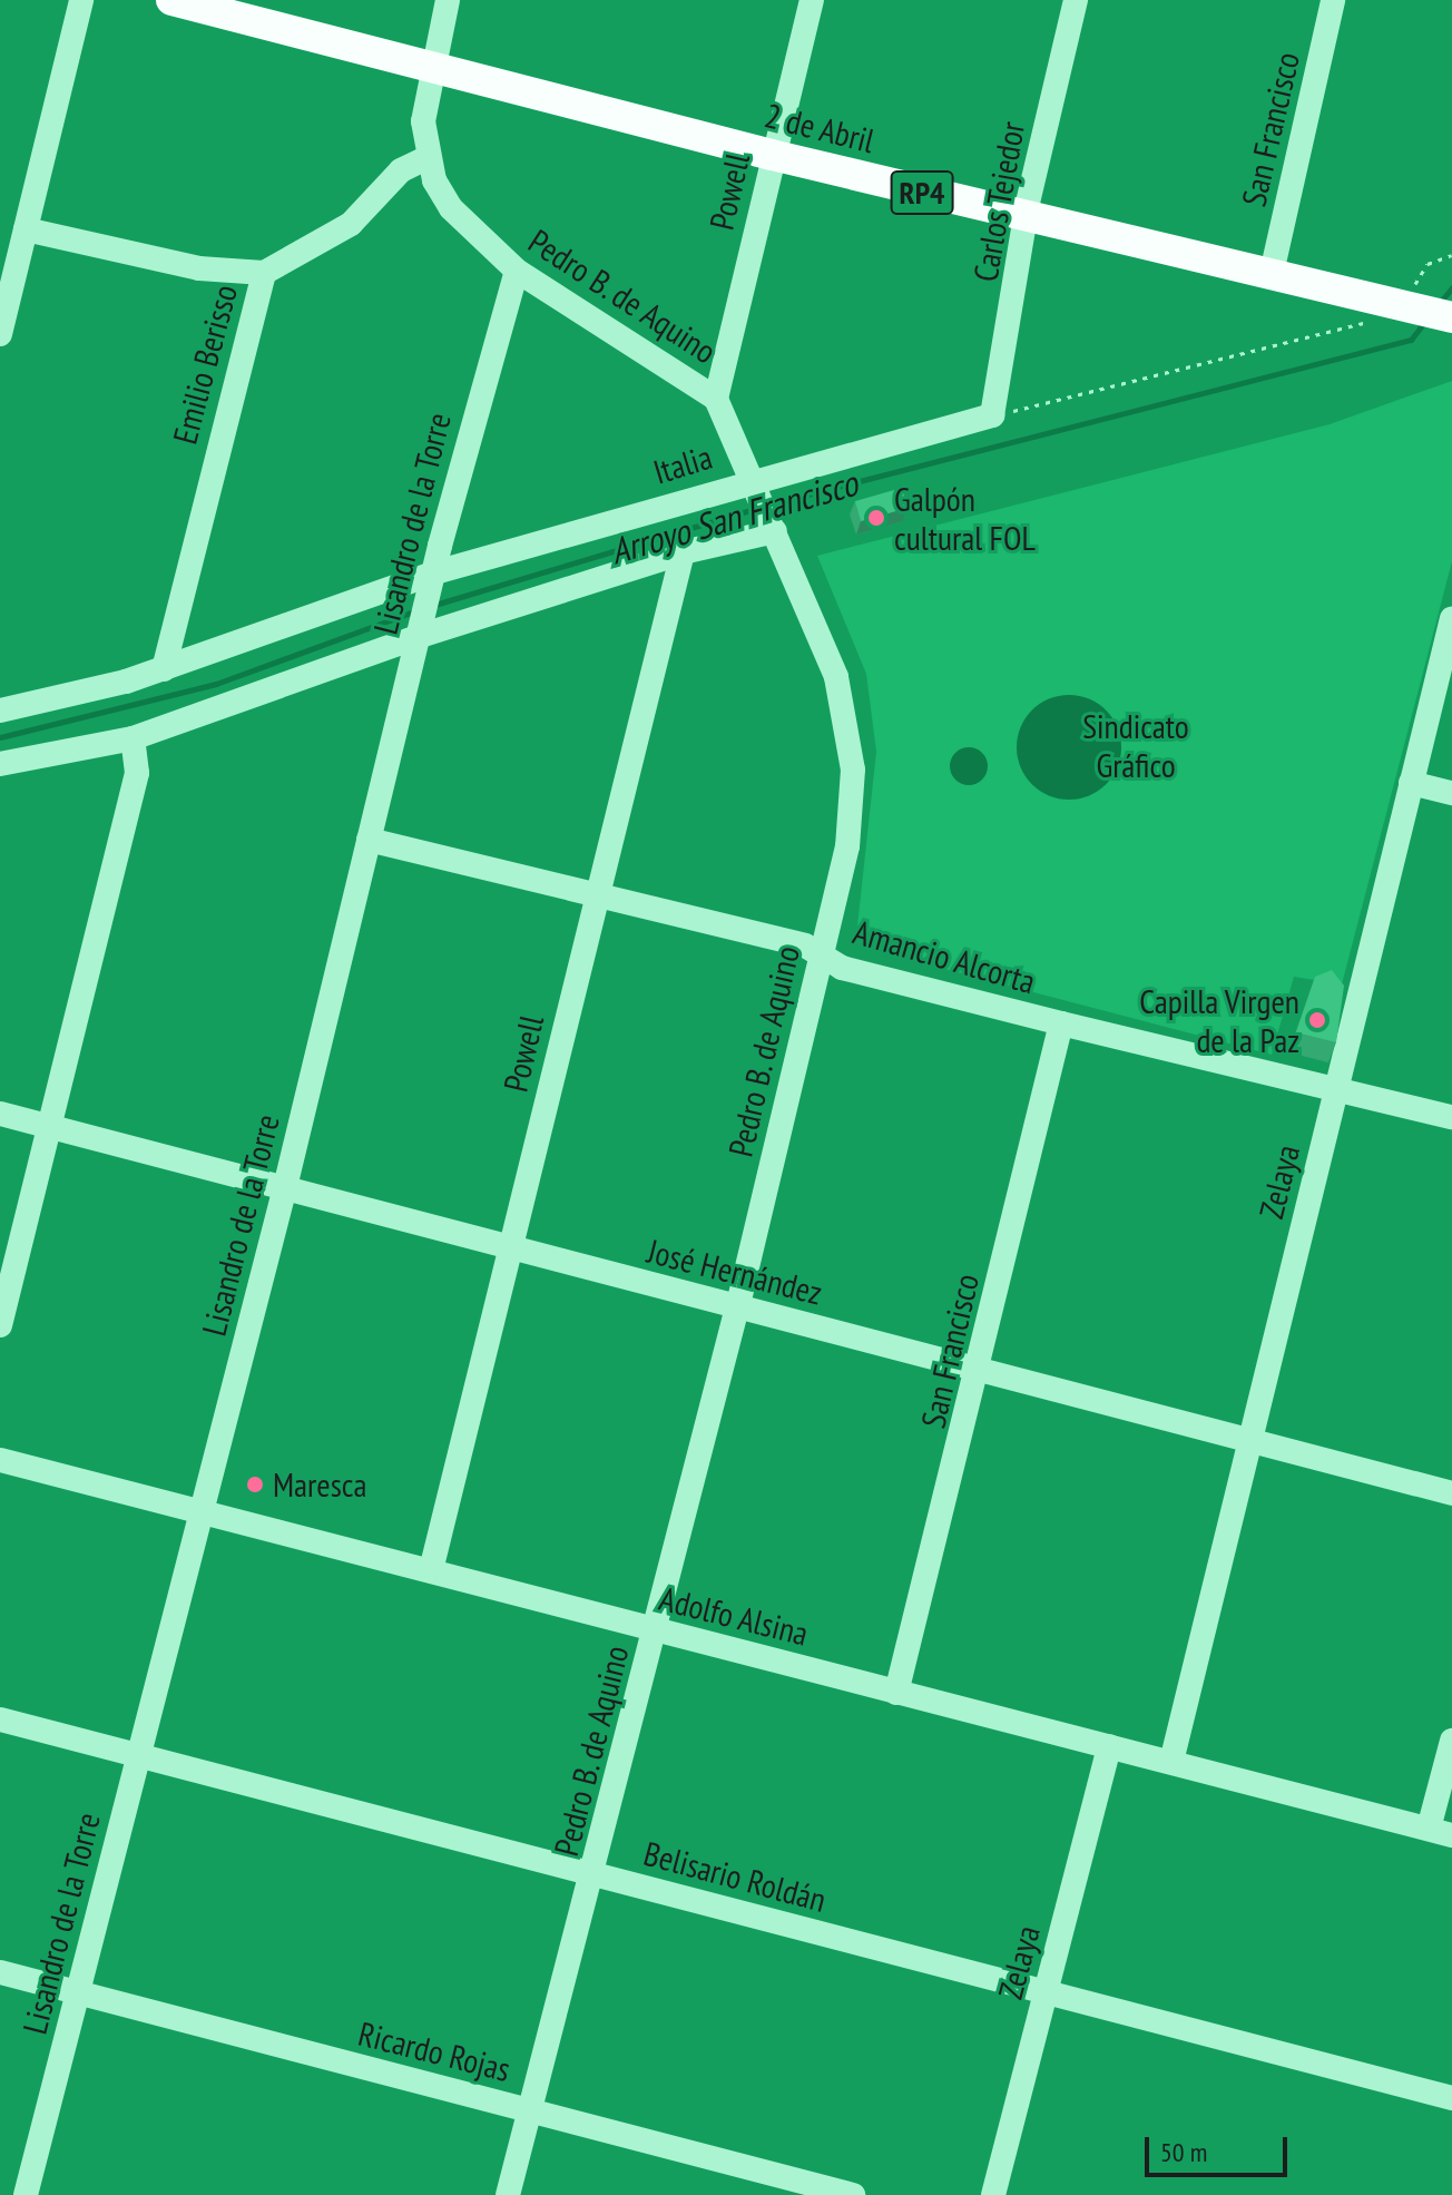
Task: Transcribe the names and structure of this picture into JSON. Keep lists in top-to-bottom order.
{
  "streets": {
    "main road": ["2 de Abril", "RP4"],
    "street": [
      "San Francisco",
      "Powell",
      "Carlos Tejedor",
      "Pedro B. de Aquino",
      "Emilio Berisso",
      "Italia",
      "Lisandro de la Torre",
      "Amancio Alcorta",
      "Zelaya",
      "José Hernández",
      "Adolfo Alsina",
      "Belisario Roldán",
      "Ricardo Rojas"
    ]
  },
  "crossings": [
    ["2 de Abril", "San Francisco"],
    ["2 de Abril", "Powell"],
    ["2 de Abril", "Carlos Tejedor"],
    ["2 de Abril", "Pedro B. de Aquino"],
    ["San Francisco", "Amancio Alcorta"],
    ["San Francisco", "José Hernández"],
    ["San Francisco", "Adolfo Alsina"],
    ["Powell", "Pedro B. de Aquino"],
    ["Powell", "Amancio Alcorta"],
    ["Powell", "José Hernández"],
    ["Powell", "Adolfo Alsina"],
    ["Carlos Tejedor", "Italia"],
    ["Pedro B. de Aquino", "Emilio Berisso"],
    ["Pedro B. de Aquino", "Italia"],
    ["Pedro B. de Aquino", "Lisandro de la Torre"],
    ["Pedro B. de Aquino", "Amancio Alcorta"],
    ["Pedro B. de Aquino", "José Hernández"],
    ["Pedro B. de Aquino", "Adolfo Alsina"],
    ["Pedro B. de Aquino", "Belisario Roldán"],
    ["Pedro B. de Aquino", "Ricardo Rojas"],
    ["Emilio Berisso", "Italia"],
    ["Italia", "Lisandro de la Torre"],
    ["Lisandro de la Torre", "Amancio Alcorta"],
    ["Lisandro de la Torre", "José Hernández"],
    ["Lisandro de la Torre", "Adolfo Alsina"],
    ["Lisandro de la Torre", "Belisario Roldán"],
    ["Lisandro de la Torre", "Ricardo Rojas"],
    ["Amancio Alcorta", "Zelaya"],
    ["Zelaya", "José Hernández"],
    ["Zelaya", "Adolfo Alsina"],
    ["Zelaya", "Belisario Roldán"]
  ],
  "water": ["Arroyo San Francisco"],
  "parks": ["Sindicato Gráfico"],
  "places": ["Galpón cultural FOL", "Capilla Virgen de la Paz", "Maresca"],
  "scale_bar": "50 m"
}
